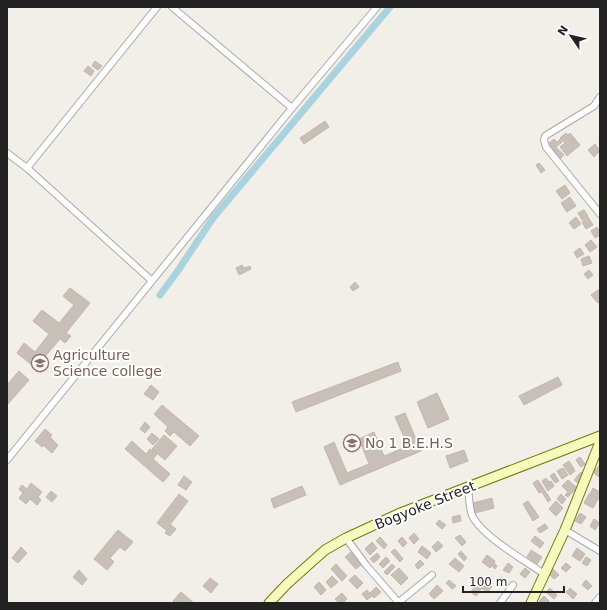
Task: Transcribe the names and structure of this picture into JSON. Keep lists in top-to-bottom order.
{
  "streets": {
    "main road": ["Bogyoke Street"]
  },
  "places": {
    "school or university": ["Agriculture Science college", "No 1 B.E.H.S"]
  },
  "scale_bar": "100 m",
  "north": "top left"
}
